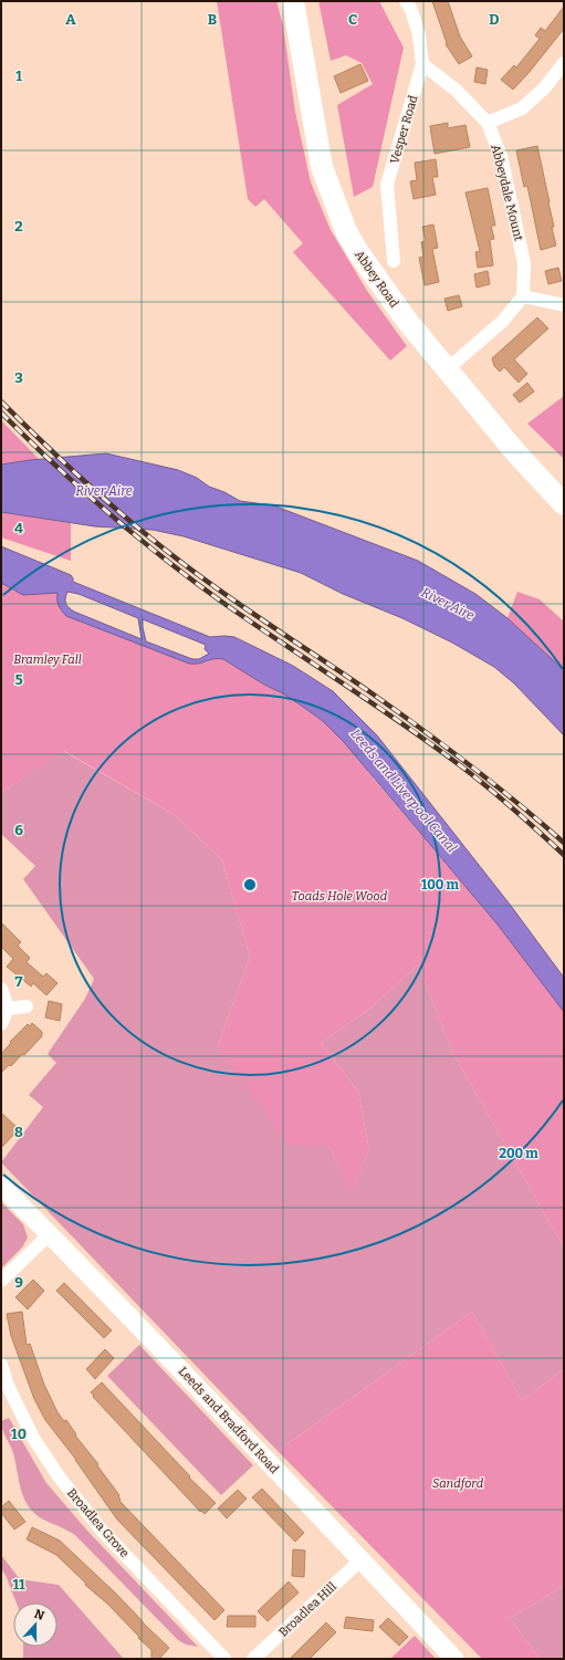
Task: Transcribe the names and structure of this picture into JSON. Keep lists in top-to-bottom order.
{
  "streets": {
    "main road": ["Abbey Road", "Leeds and Bradford Road"],
    "street": [
      "Vesper Road",
      "Abbeydale Mount",
      "Broadlea Grove",
      "Broadlea Hill"
    ]
  },
  "crossings": [
    ["Vesper Road", "Abbeydale Mount"],
    ["Leeds and Bradford Road", "Broadlea Hill"]
  ],
  "water": ["River Aire", "Leeds and Liverpool Canal"],
  "parks": ["Bramley Fall", "Toads Hole Wood", "Sandford"],
  "north": "top",
  "grid": {
    "columns": [
      "A",
      "B",
      "C",
      "D"
    ],
    "rows": [
      "1",
      "2",
      "3",
      "4",
      "5",
      "6",
      "7",
      "8",
      "9",
      "10",
      "11"
    ]
  },
  "rings": ["100 m", "200 m"]
}
